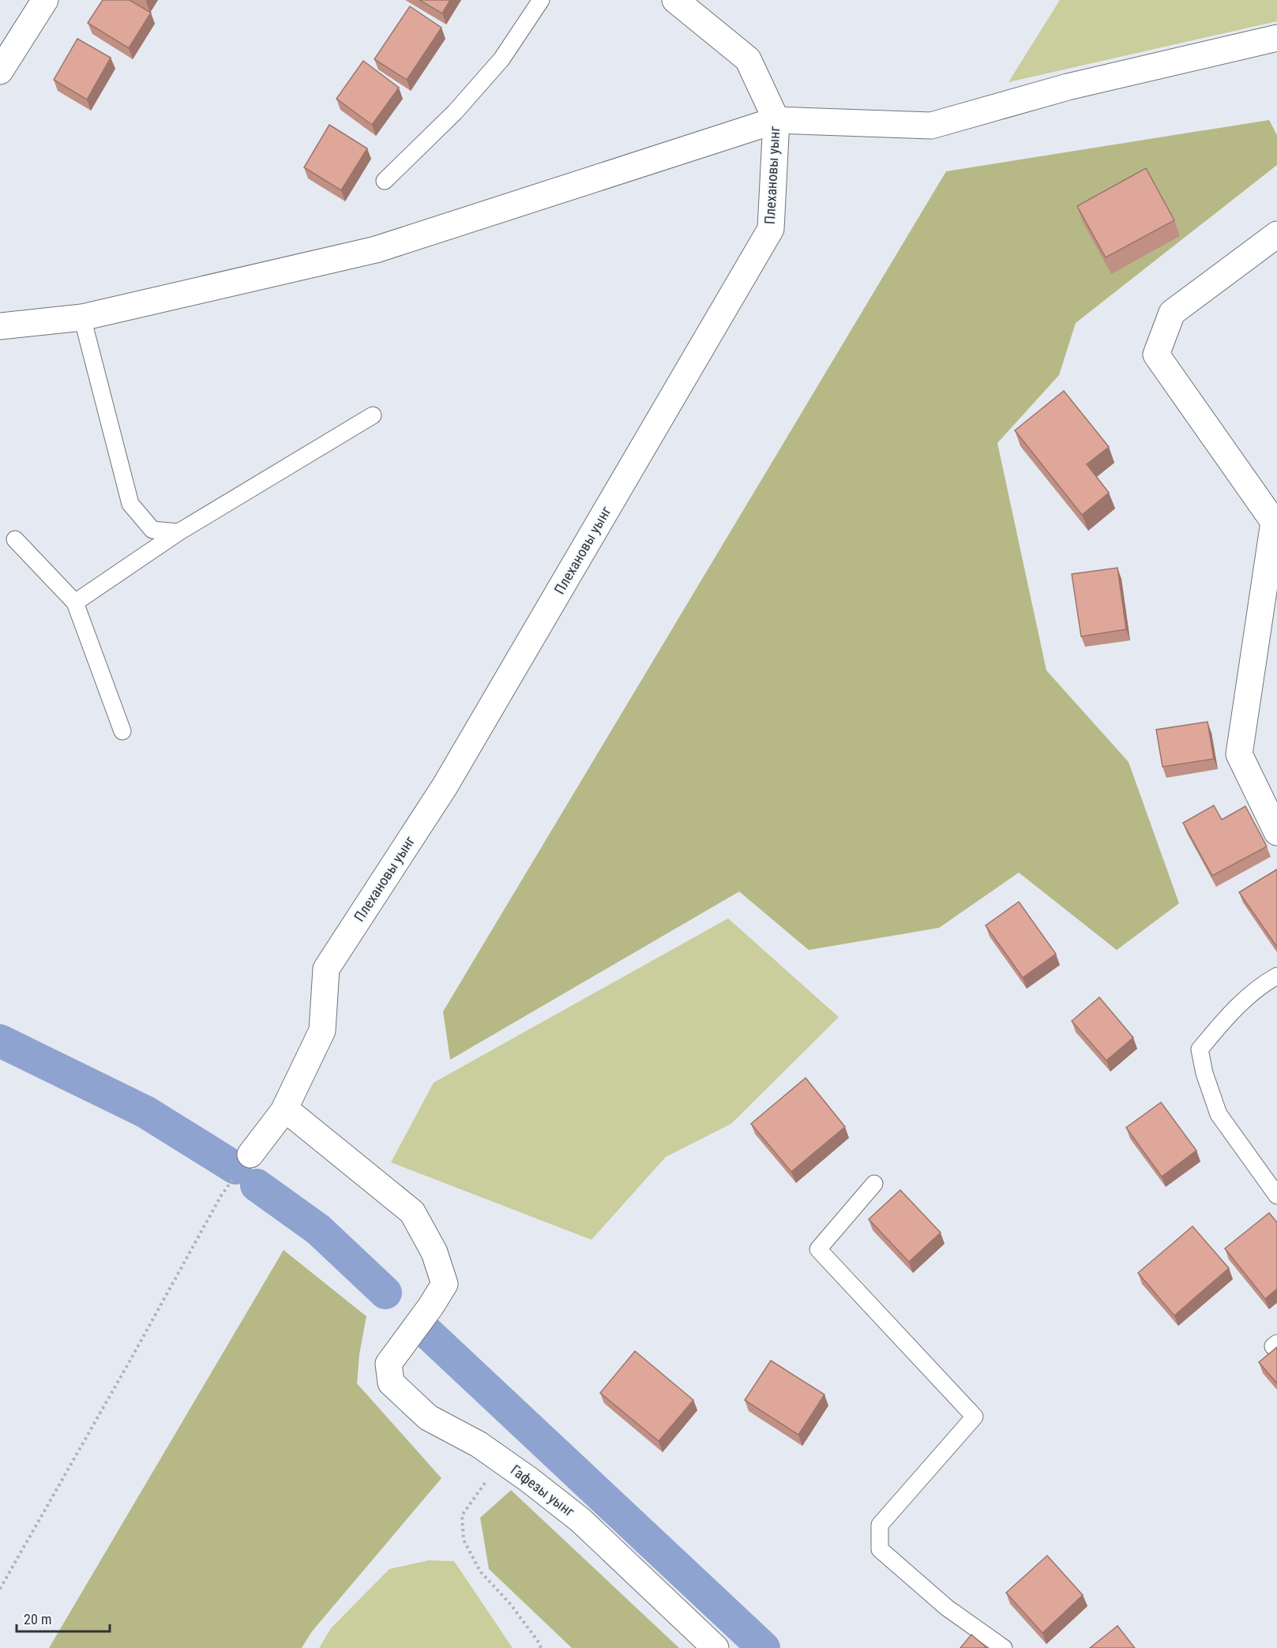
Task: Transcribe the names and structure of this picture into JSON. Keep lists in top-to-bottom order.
{
  "streets": {
    "street": ["Плехановы уынг", "Гафезы уынг"]
  },
  "crossings": [
    ["Плехановы уынг", "Гафезы уынг"]
  ],
  "scale_bar": "20 m"
}
